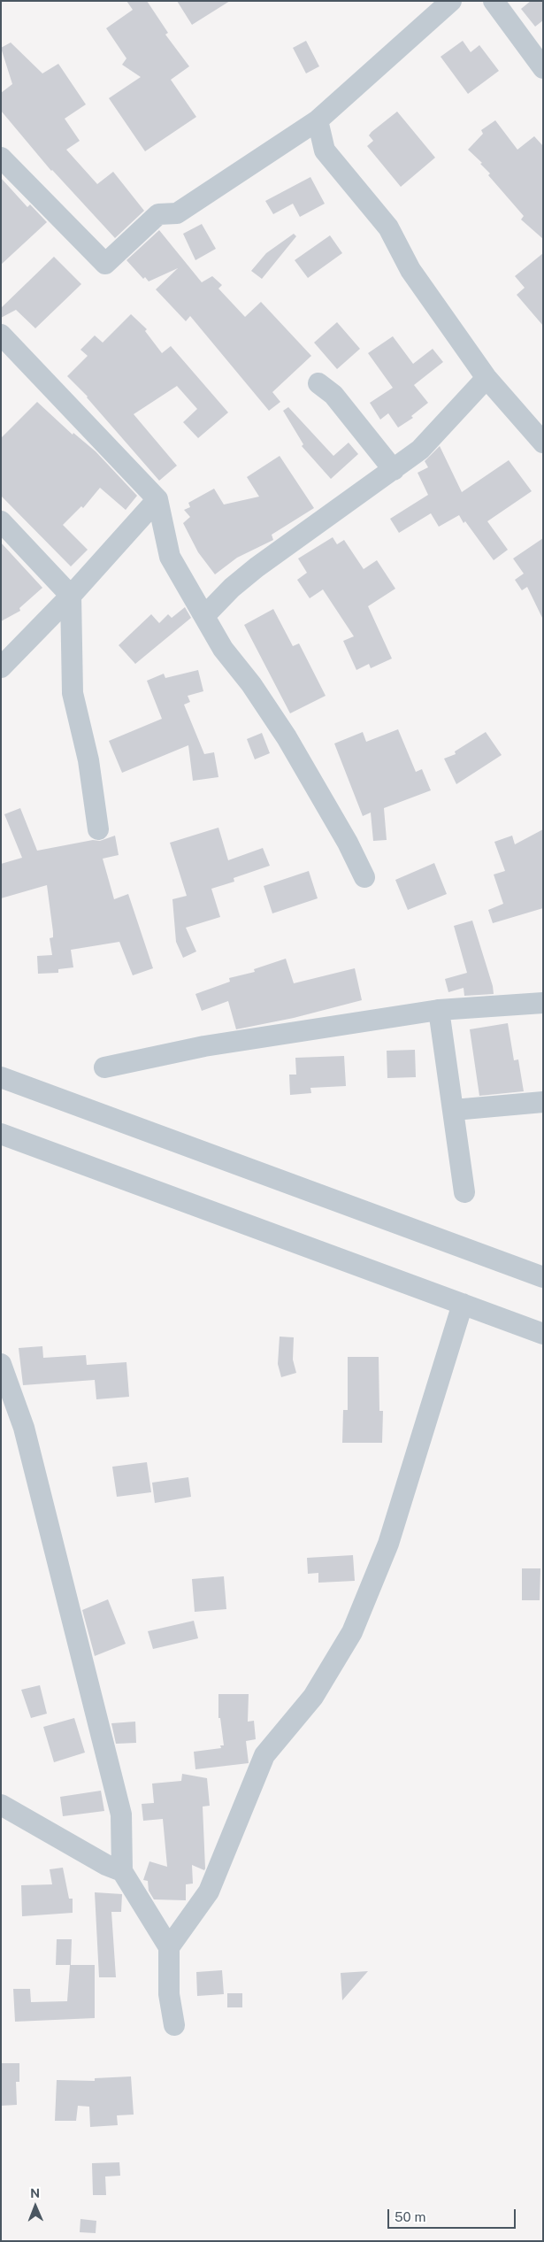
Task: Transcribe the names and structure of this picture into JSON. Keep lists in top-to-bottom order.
{
  "scale_bar": "50 m",
  "north": "top"
}
